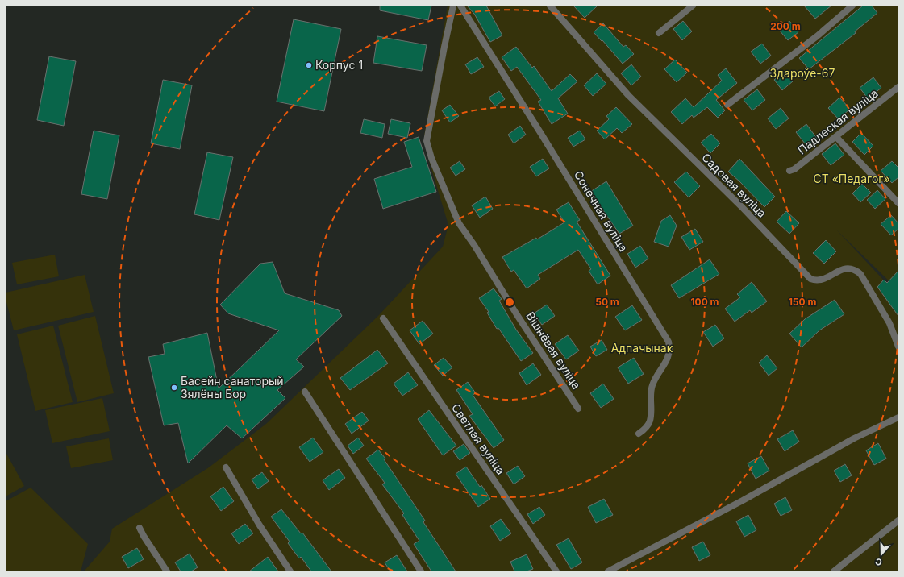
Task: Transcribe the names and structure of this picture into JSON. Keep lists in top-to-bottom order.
{
  "streets": {
    "street": [
      "Падлеская вуліца",
      "Садовая вуліца",
      "Сонечная вуліца",
      "Вішнёвая вуліца",
      "Светлая вуліца"
    ]
  },
  "parks": ["Здароўе-67", "СТ «Педагог»", "Адпачынак"],
  "places": ["Корпус 1", "Басейн санаторый Зялёны Бор"],
  "north": "bottom",
  "rings": [
    "200 m",
    "50 m",
    "100 m",
    "150 m"
  ]
}
